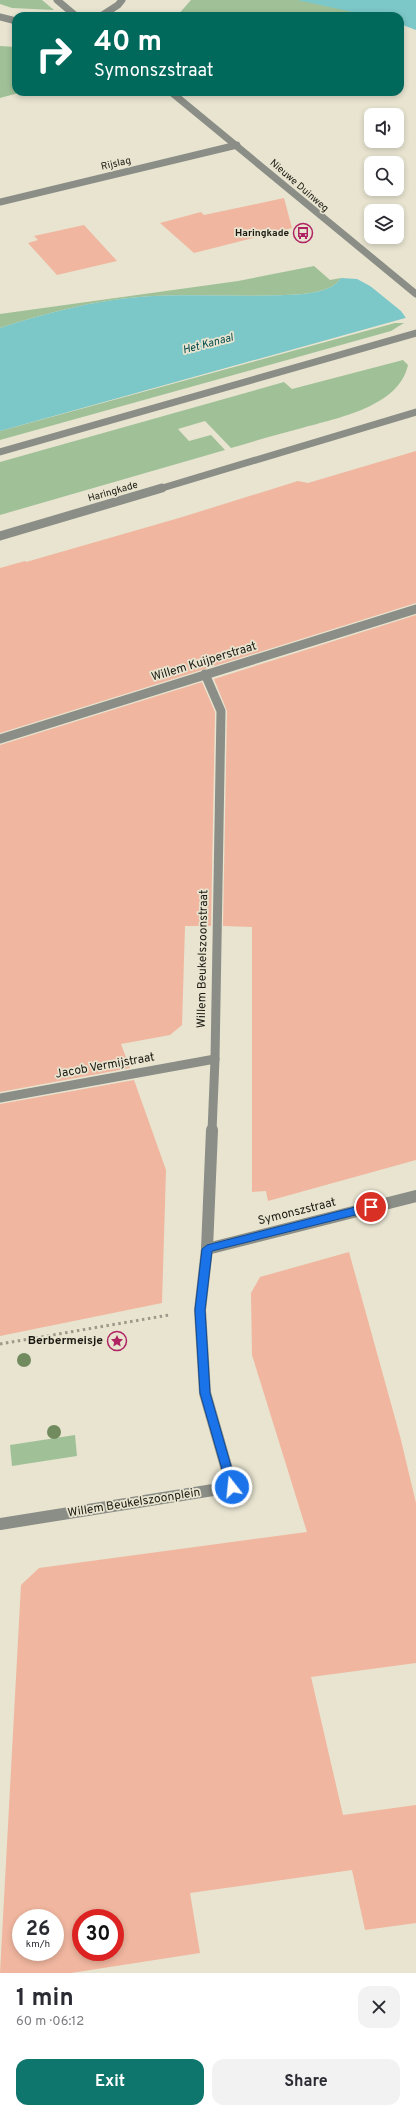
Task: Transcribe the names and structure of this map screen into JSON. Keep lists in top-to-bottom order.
{
  "streets": {
    "street": [
      "Rijslag",
      "Nieuwe Duinweg",
      "Haringkade",
      "Willem Kuijperstraat",
      "Willem Beukelszoonstraat",
      "Jacob Vermijstraat",
      "Symonszstraat",
      "Willem Beukelszoonplein"
    ]
  },
  "crossings": [
    ["Rijslag", "Nieuwe Duinweg"],
    ["Willem Kuijperstraat", "Willem Beukelszoonstraat"],
    ["Willem Beukelszoonstraat", "Jacob Vermijstraat"],
    ["Willem Beukelszoonstraat", "Symonszstraat"],
    ["Willem Beukelszoonstraat", "Willem Beukelszoonplein"],
    ["Symonszstraat", "Willem Beukelszoonplein"]
  ],
  "water": ["Het Kanaal"],
  "places": {
    "bus stop": ["Haringkade"],
    "place": ["Berbermeisje"]
  },
  "page": {
    "turn": ["40 m", "Symonszstraat"],
    "speed": "26 km/h",
    "limit": "30",
    "heading": ["1 min", "60 m · 06:12"],
    "buttons": ["Exit", "Share"]
  }
}
